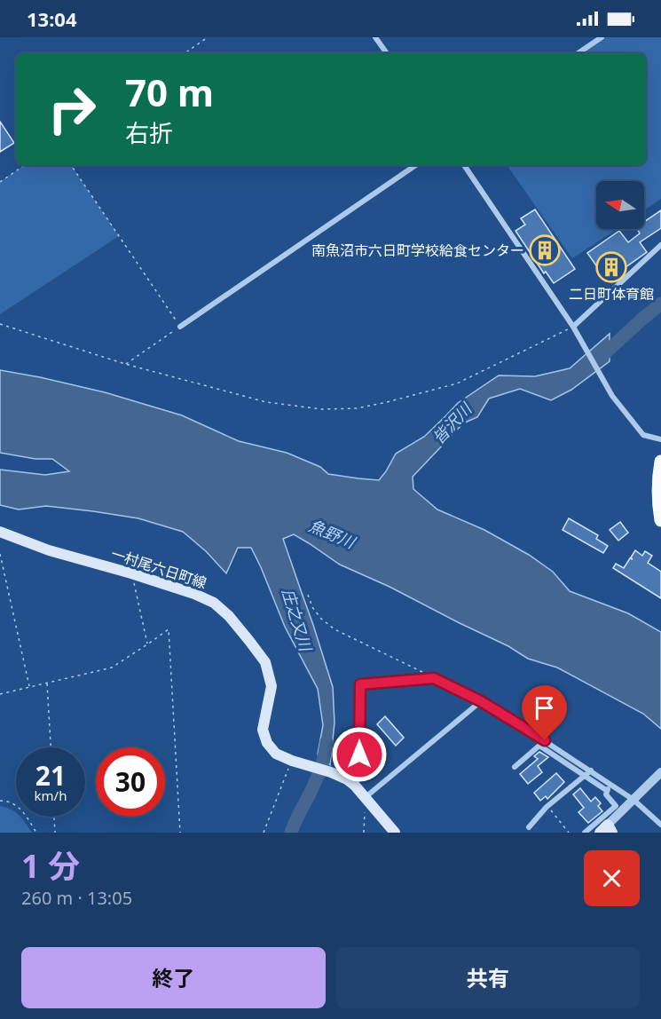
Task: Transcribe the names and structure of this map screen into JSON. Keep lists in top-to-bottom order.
{
  "streets": {
    "main road": ["一村尾六日町線"]
  },
  "water": ["皆沢川", "魚野川", "庄之又川"],
  "places": {
    "building": ["南魚沼市六日町学校給食センター", "二日町体育館"]
  },
  "north": "left",
  "page": {
    "status": "13:04",
    "turn": ["70 m", "右折"],
    "speed": "21 km/h",
    "limit": "30",
    "heading": ["1 分", "260 m · 13:05"],
    "buttons": ["終了", "共有"]
  }
}
